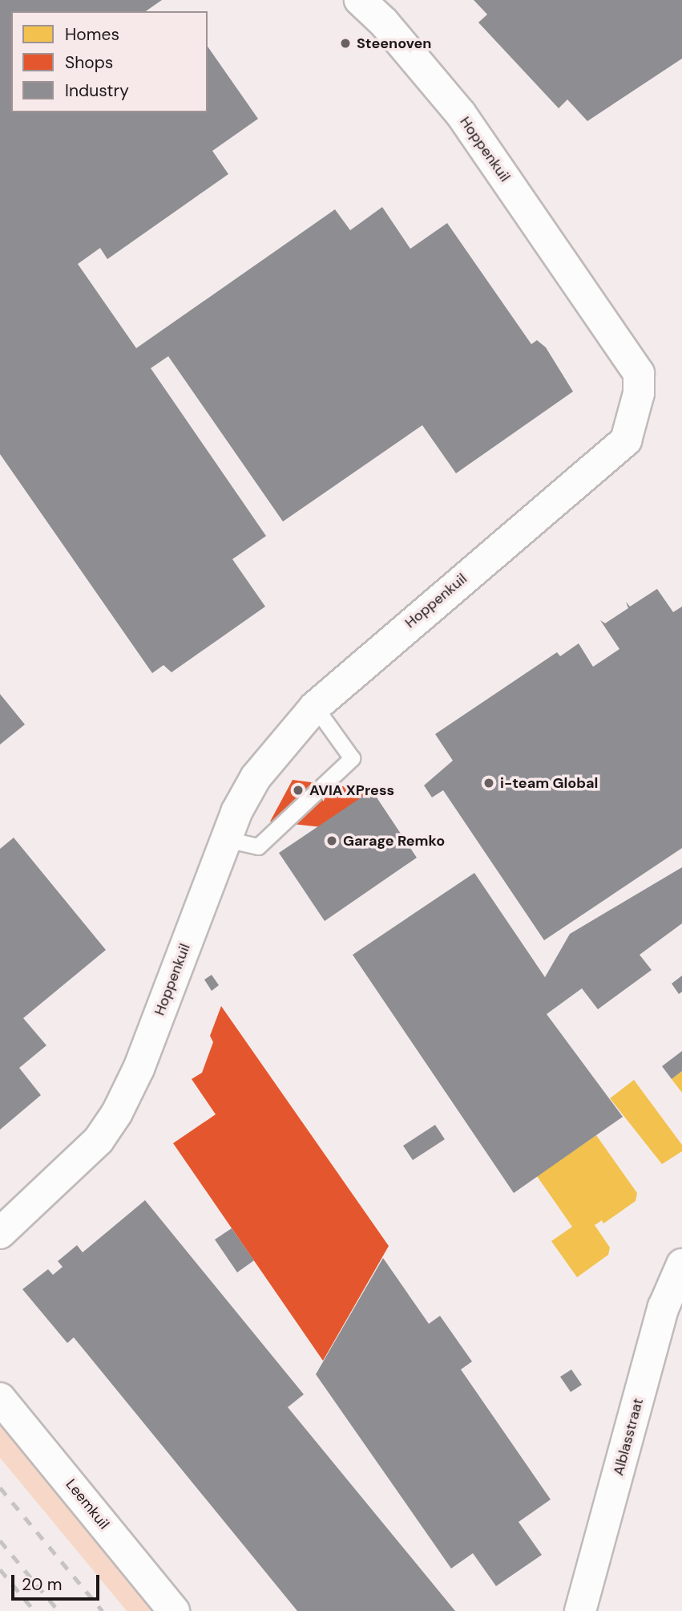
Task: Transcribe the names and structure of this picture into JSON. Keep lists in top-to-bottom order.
{
  "streets": {
    "street": ["Hoppenkuil", "Alblasstraat", "Leemkuil"]
  },
  "places": [
    "Steenoven",
    "i-team Global",
    "AVIA XPress",
    "Garage Remko"
  ],
  "legend": ["Homes", "Shops", "Industry"],
  "scale_bar": "20 m"
}
